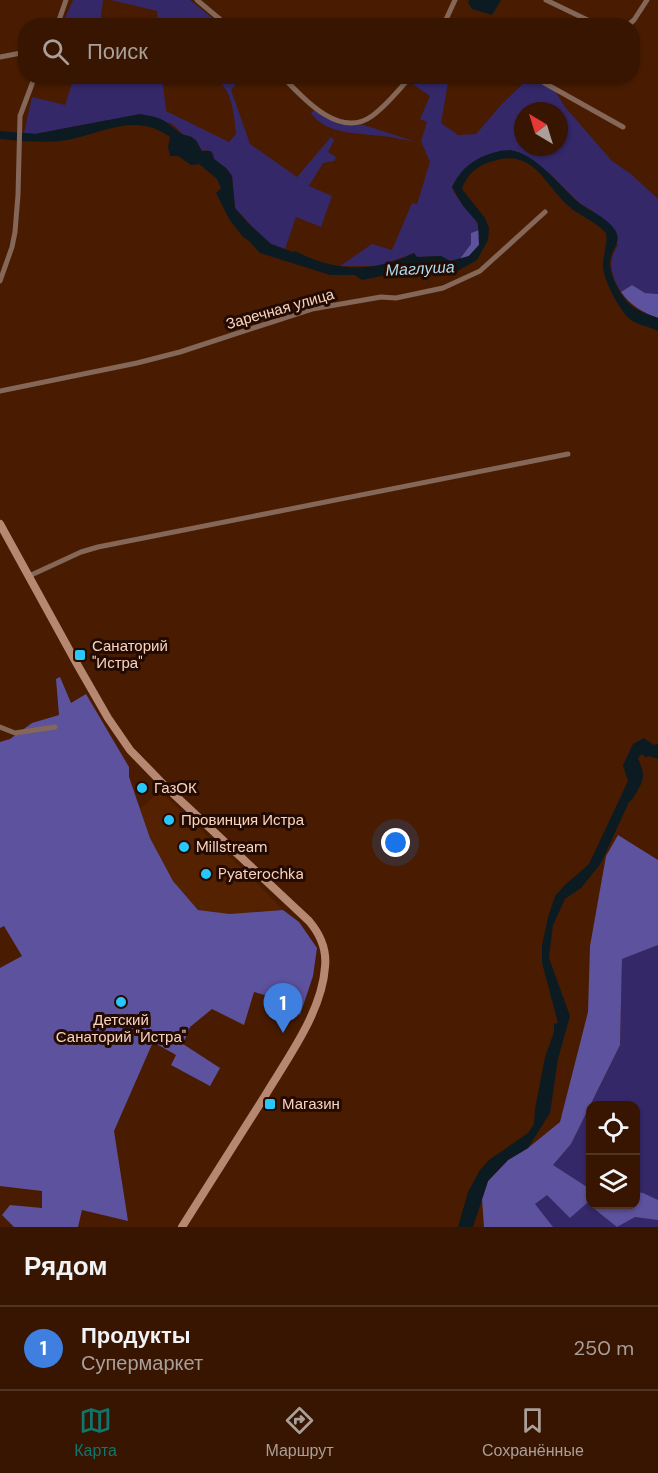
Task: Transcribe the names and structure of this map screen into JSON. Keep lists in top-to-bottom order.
{
  "streets": {
    "street": ["Заречная улица"]
  },
  "water": ["Маглуша"],
  "places": {
    "transit": ["Санаторий \"Истра\"", "Магазин"],
    "other": [
      "ГазОК",
      "Провинция Истра",
      "Millstream",
      "Pyaterochka",
      "Детский Санаторий \"Истра\""
    ]
  },
  "north": "top left",
  "page": {
    "search": "Поиск",
    "pins": "1",
    "heading": "Рядом",
    "list": [
      {
        "mark": "1",
        "name": "Продукты",
        "note": "Супермаркет",
        "value": "250 m"
      }
    ],
    "nav": ["Карта", "Маршрут", "Сохранённые"]
  }
}
